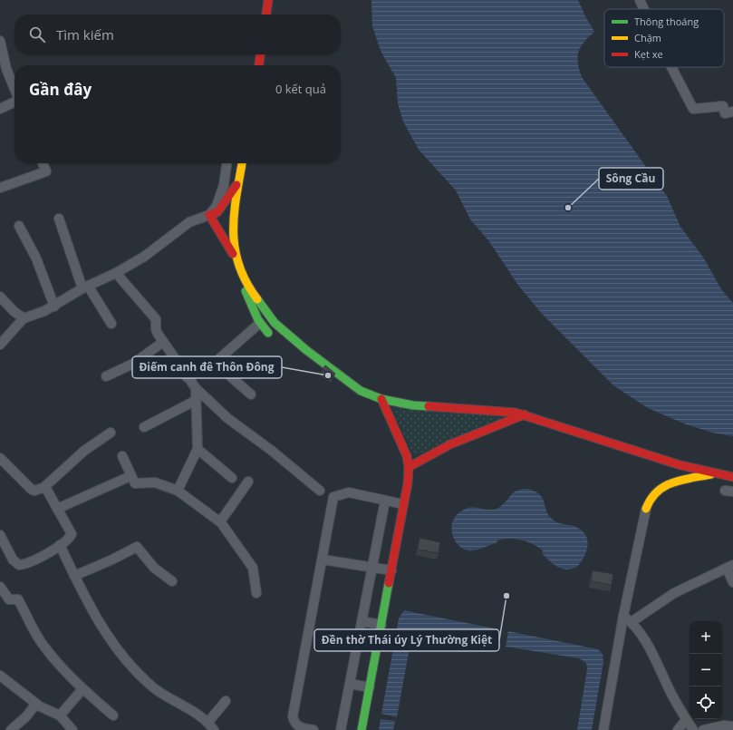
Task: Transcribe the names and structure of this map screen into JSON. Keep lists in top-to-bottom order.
{
  "places": ["Sông Cầu", "Điếm canh đê Thôn Đông", "Đền thờ Thái úy Lý Thường Kiệt"],
  "legend": ["Thông thoáng", "Chậm", "Kẹt xe"],
  "page": {
    "search": "Tìm kiếm",
    "heading": ["Gần đây", "0 kết quả"],
    "map_buttons": ["+", "−"]
  }
}
